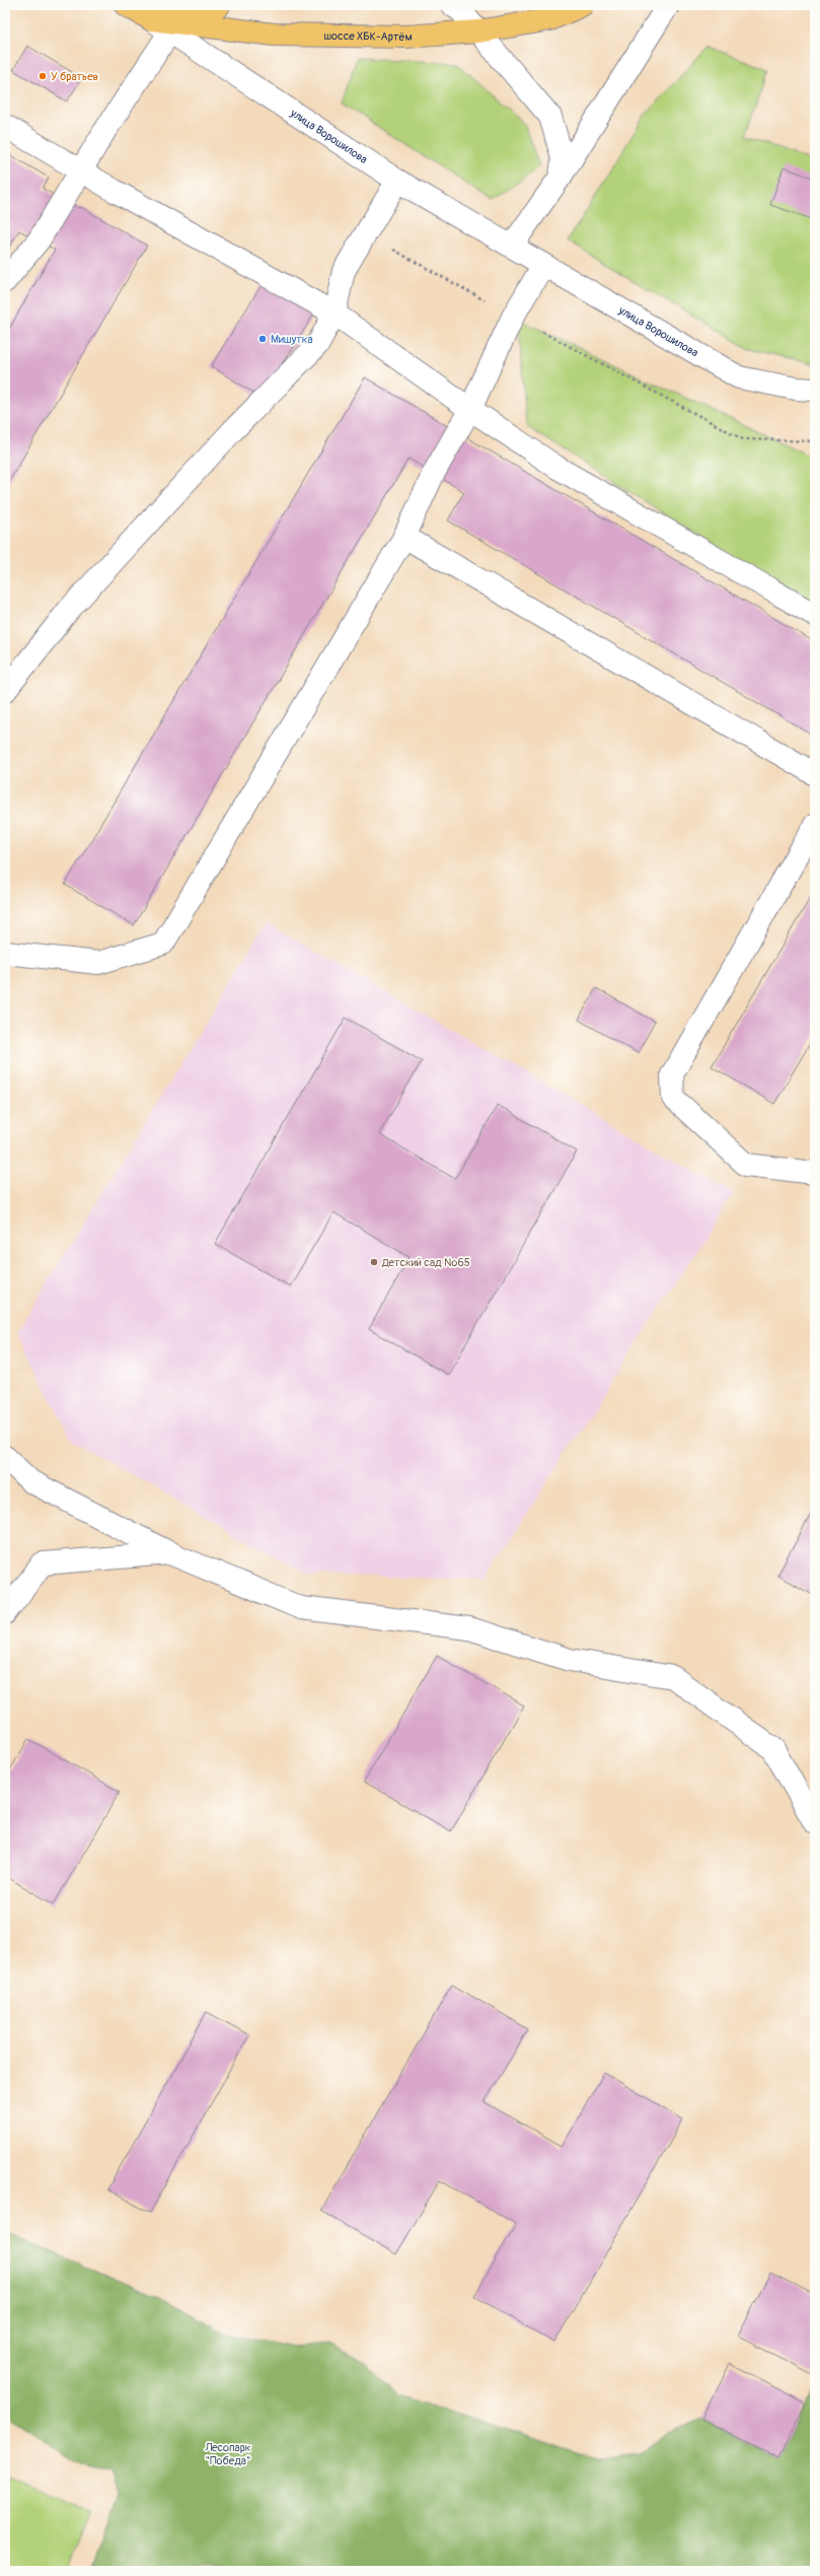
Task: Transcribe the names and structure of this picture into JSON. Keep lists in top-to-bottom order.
{
  "streets": {
    "main road": ["шоссе ХБК-Артём", "улица Ворошилова"]
  },
  "crossings": [
    ["шоссе ХБК-Артём", "улица Ворошилова"]
  ],
  "parks": ["Лесопарк \"Победа\""],
  "places": ["У братьев", "Мишутка", "Детский сад №65"]
}
